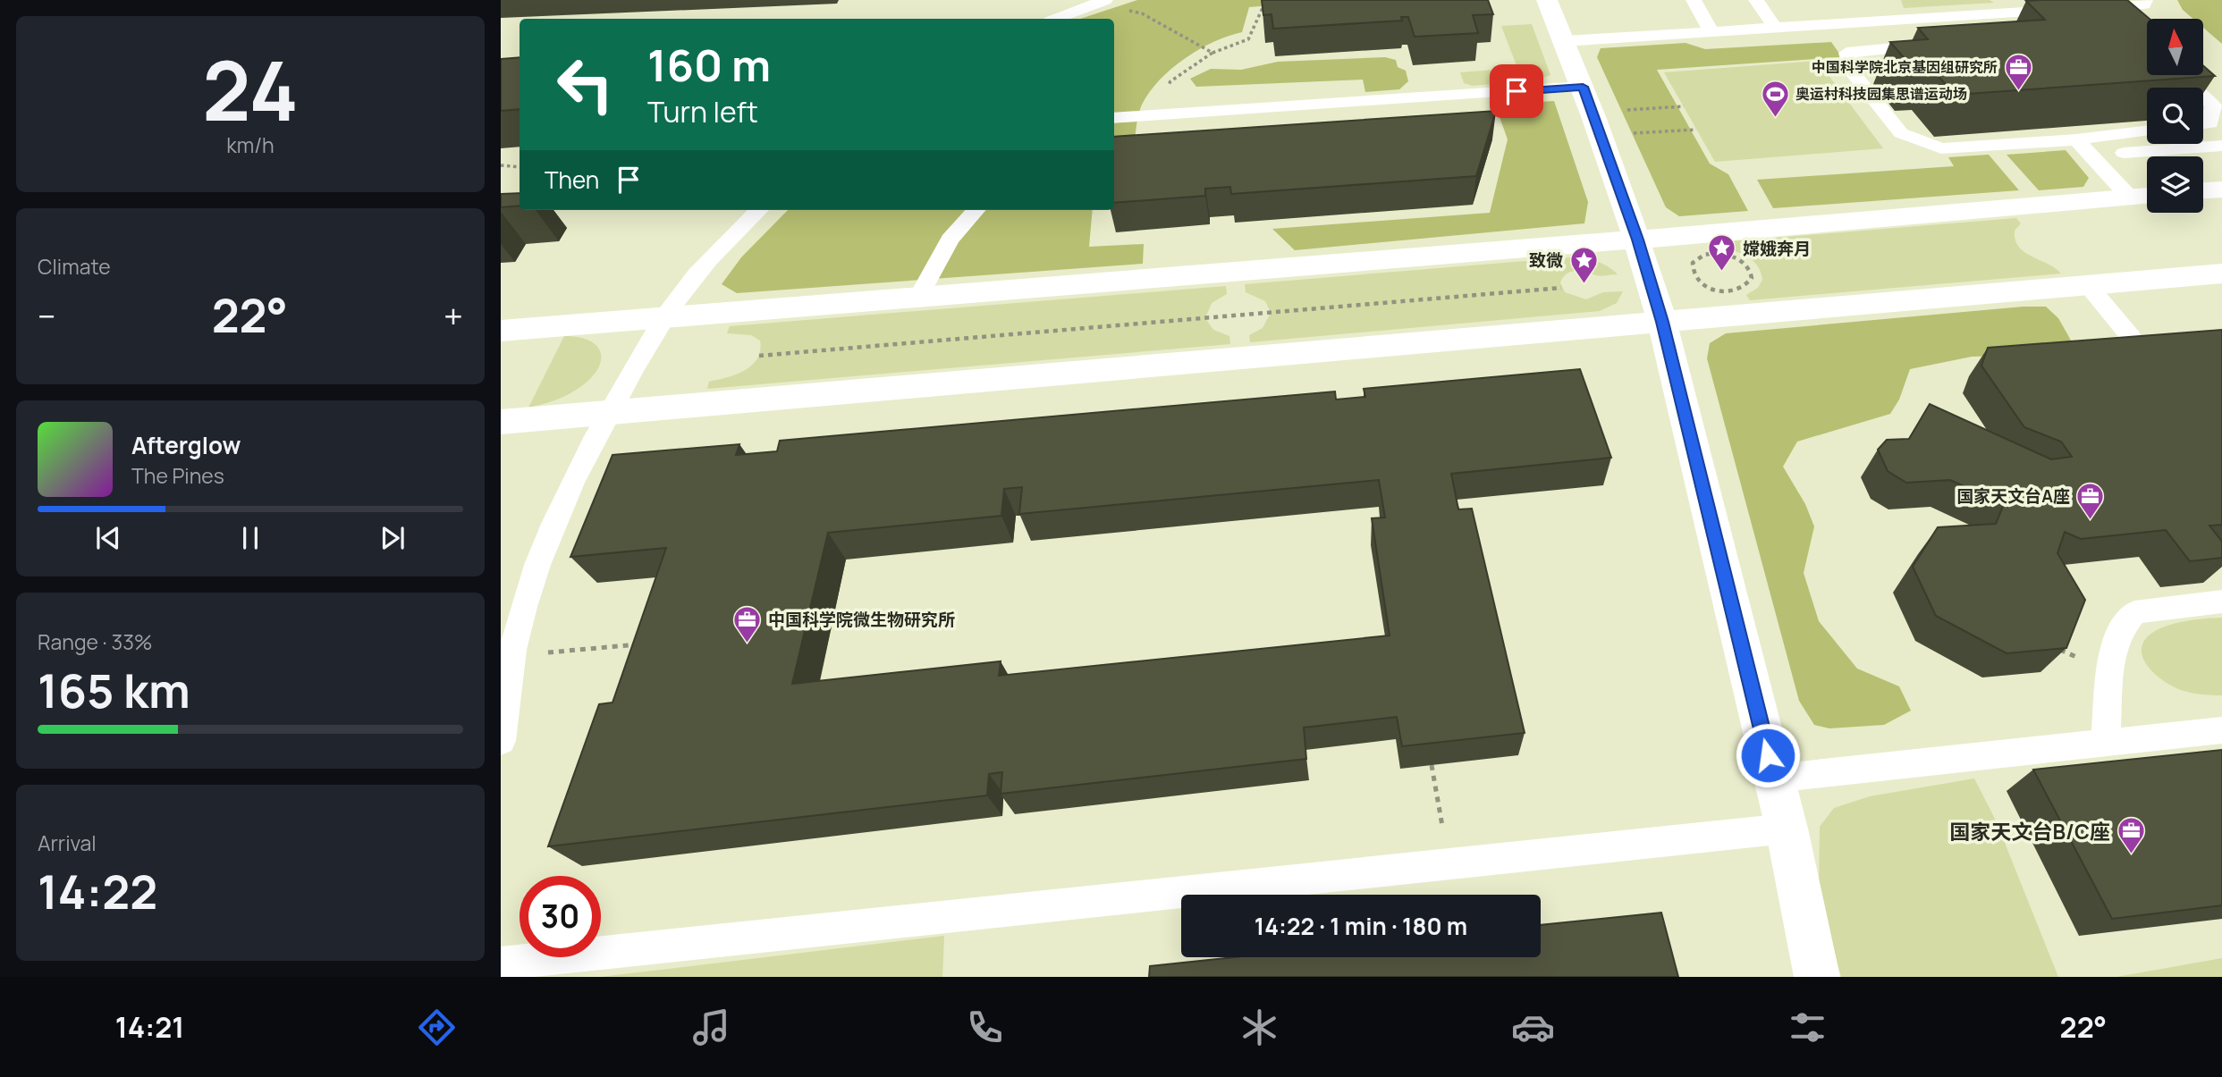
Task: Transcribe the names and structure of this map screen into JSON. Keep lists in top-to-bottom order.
{
  "places": {
    "office": [
      "中国科学院北京基因组研究所",
      "国家天文台A座",
      "中国科学院微生物研究所",
      "国家天文台B/C座"
    ],
    "sports": ["奥运村科技园集思谱运动场"],
    "place": ["嫦娥奔月", "致微"]
  },
  "north": "top",
  "page": {
    "tile": [
      ["24", "km/h"],
      "Climate",
      ["Range · 33%", "165 km"],
      ["Arrival", "14:22"]
    ],
    "turn": ["160 m", "Turn left"],
    "then": "Then",
    "heat": ["−", "22°", "+"],
    "song": ["Afterglow", "The Pines"],
    "limit": "30",
    "trip": "14:22 · 1 min · 180 m",
    "tabs": ["14:21", "22°"]
  }
}
